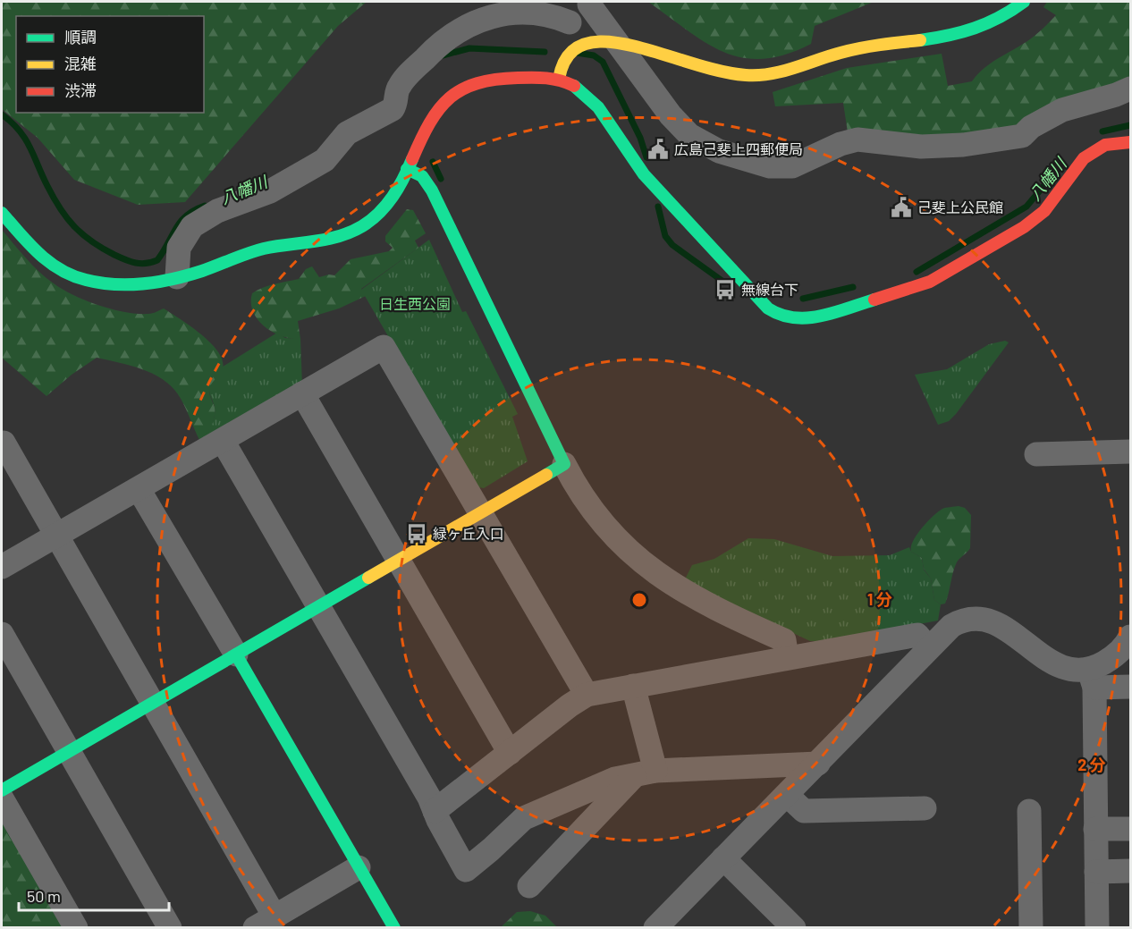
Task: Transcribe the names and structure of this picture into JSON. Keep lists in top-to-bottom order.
{
  "water": ["八幡川"],
  "parks": ["日生西公園"],
  "places": {
    "public building": ["広島己斐上四郵便局", "己斐上公民館"],
    "bus stop": ["無線台下", "緑ヶ丘入口"]
  },
  "legend": ["順調", "混雑", "渋滞"],
  "scale_bar": "50 m",
  "rings": ["1 分", "2 分"]
}
